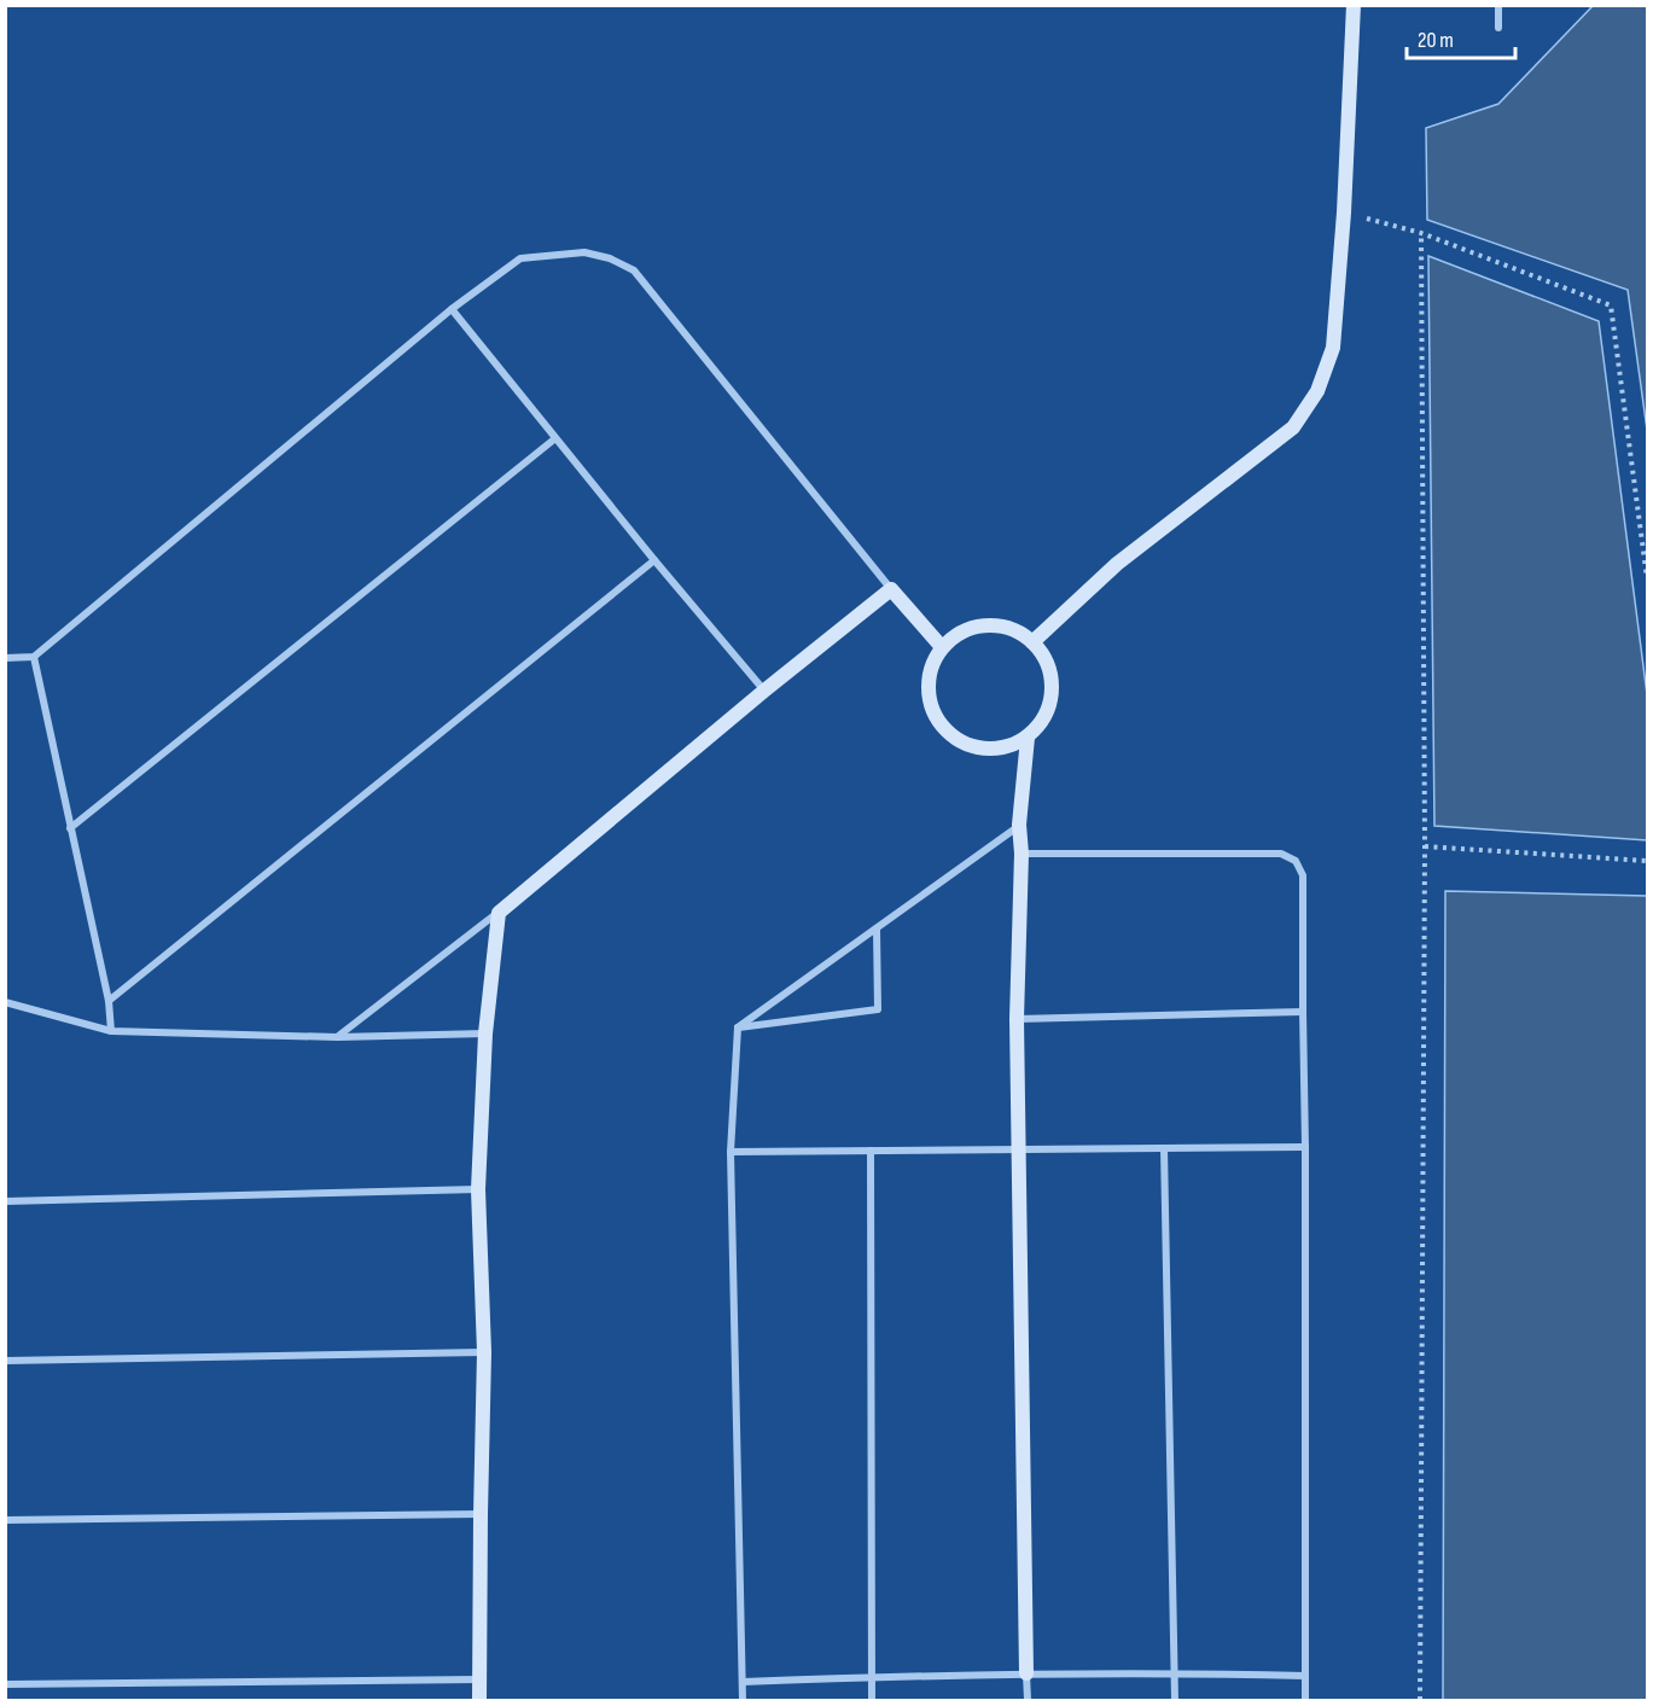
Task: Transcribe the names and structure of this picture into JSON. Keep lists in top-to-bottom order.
{
  "scale_bar": "20 m"
}
